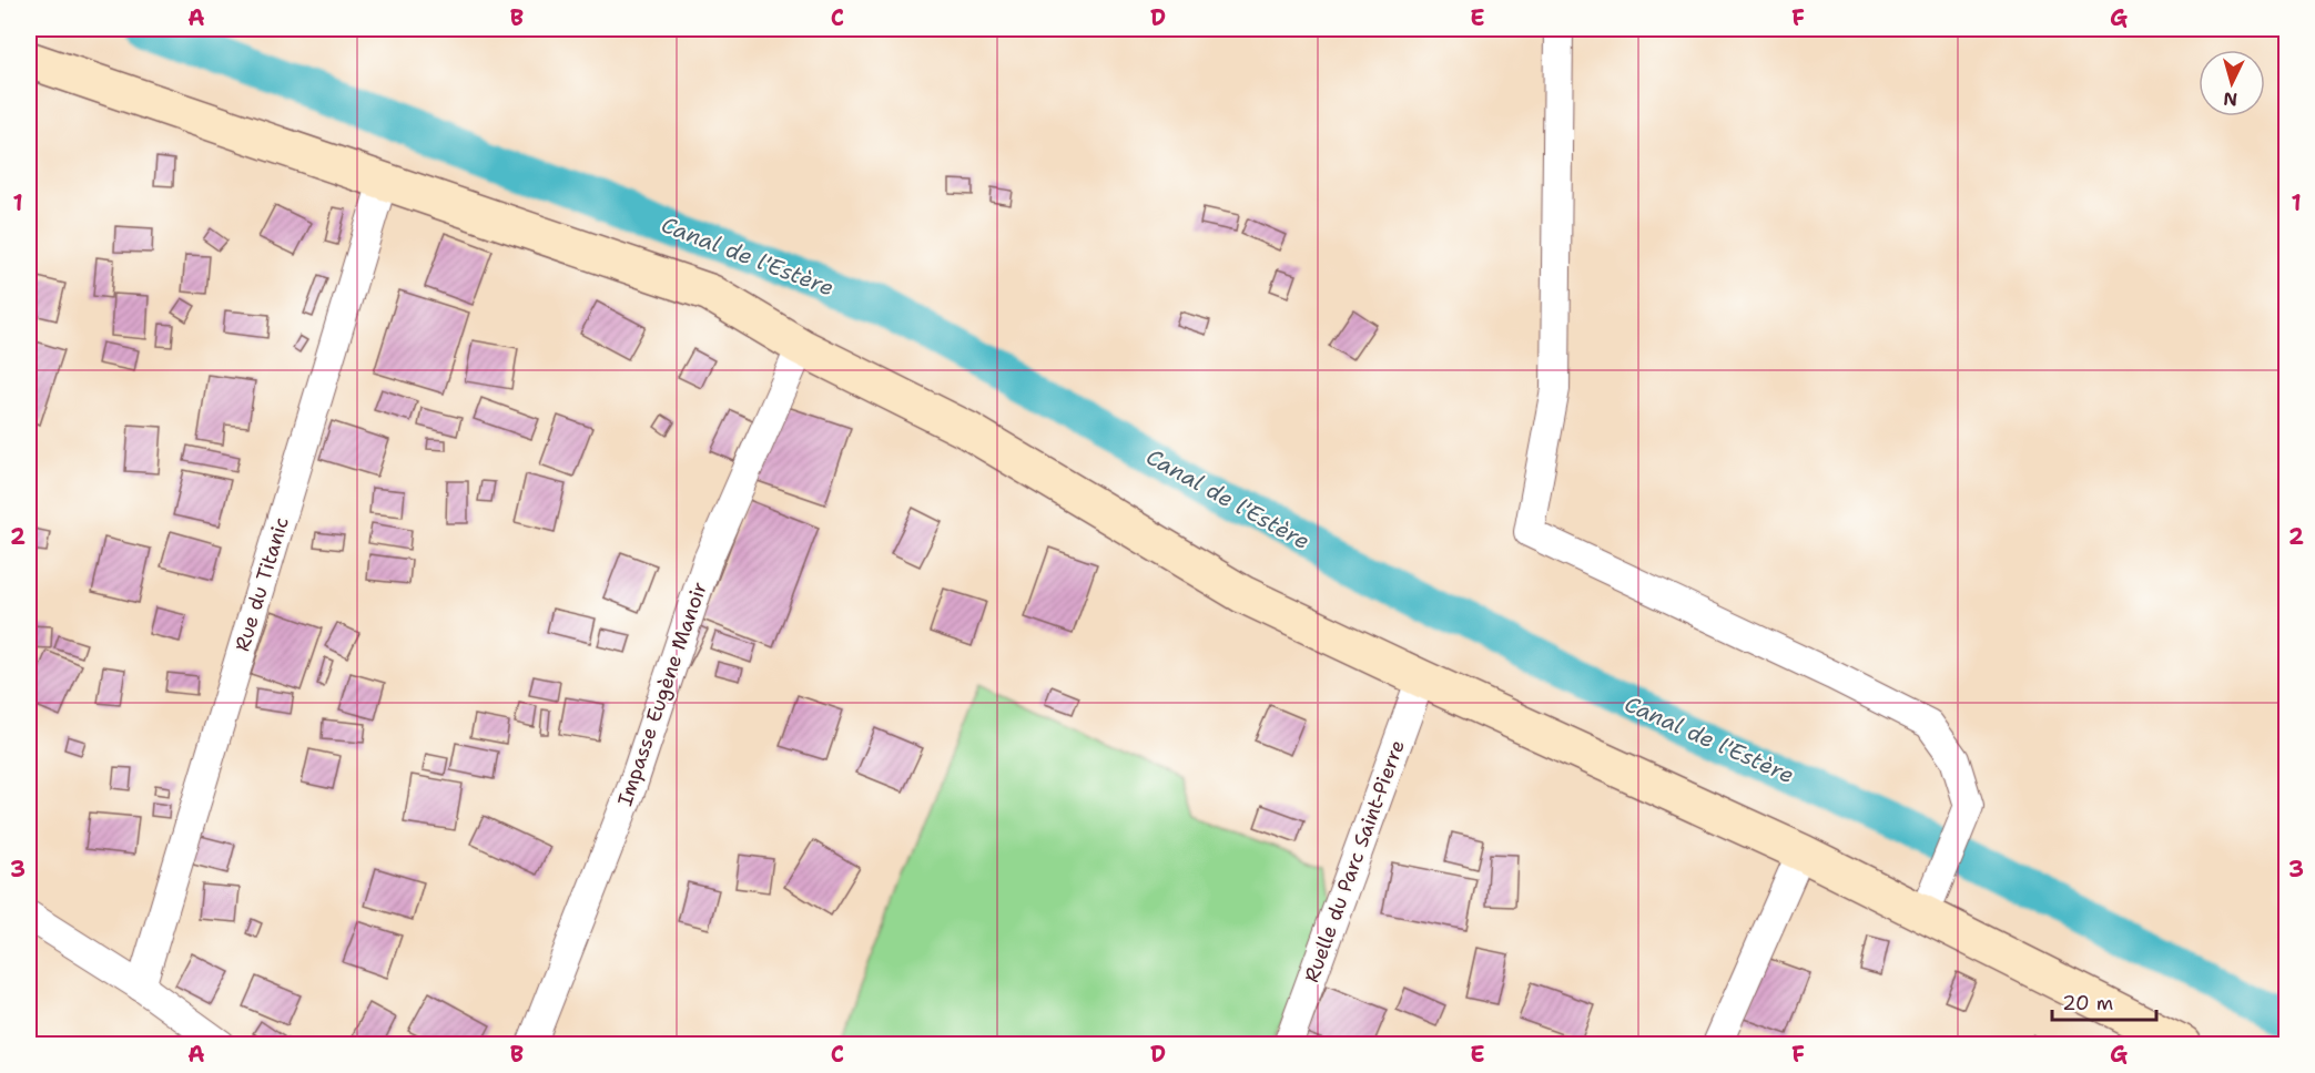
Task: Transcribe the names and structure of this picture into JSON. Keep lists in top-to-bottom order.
{
  "streets": {
    "street": ["Rue du Titanic", "Impasse Eugène Manoir", "Ruelle du Parc Saint-Pierre"]
  },
  "water": ["Canal de l'Estère"],
  "scale_bar": "20 m",
  "north": "bottom",
  "grid": {
    "columns": [
      "A",
      "B",
      "C",
      "D",
      "E",
      "F",
      "G"
    ],
    "rows": ["1", "2", "3"]
  }
}
